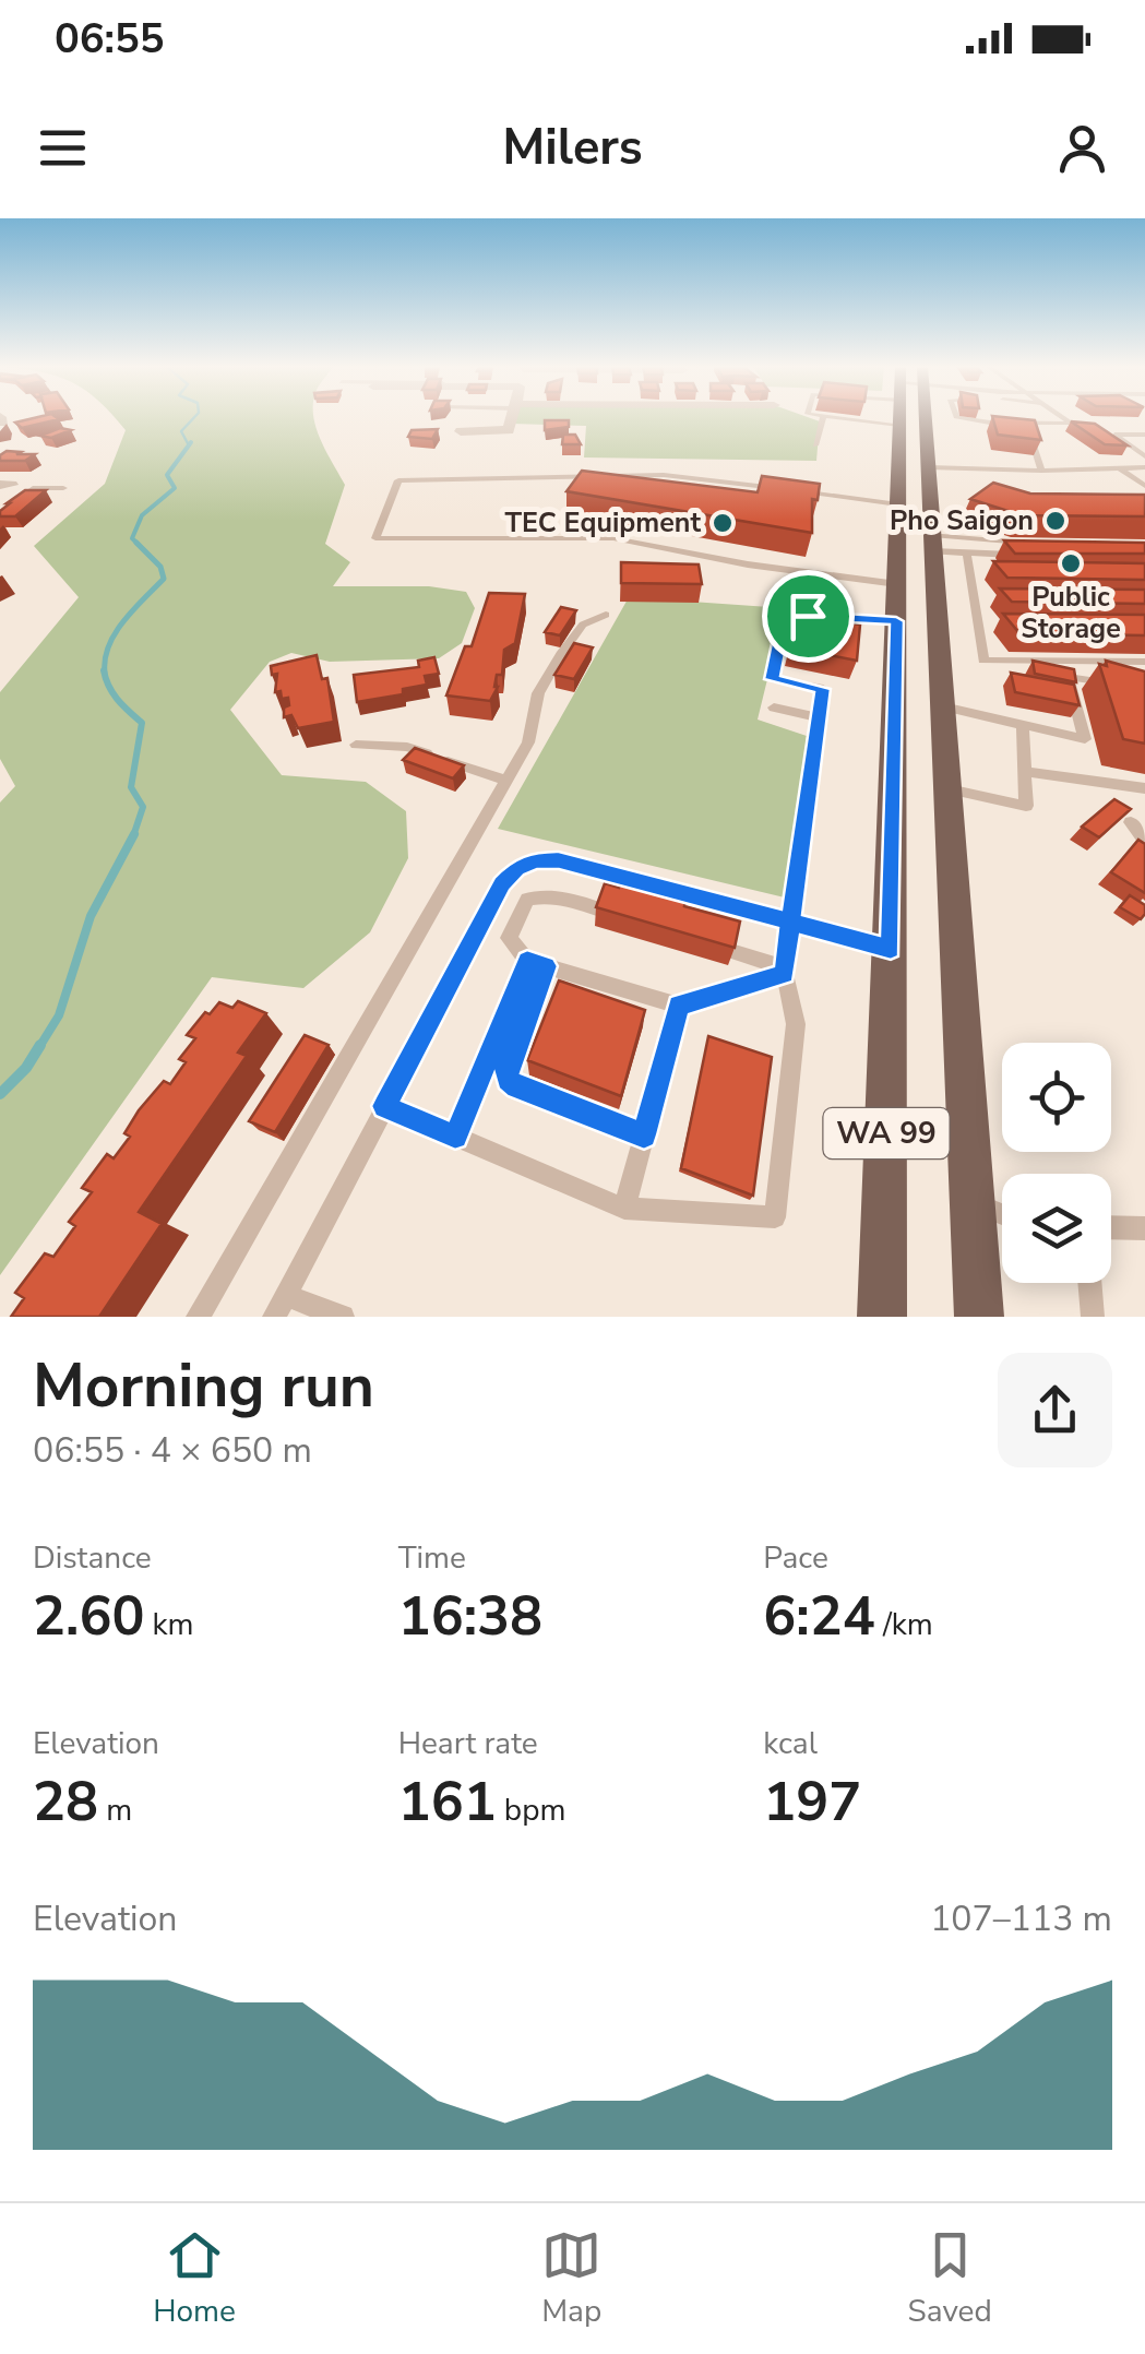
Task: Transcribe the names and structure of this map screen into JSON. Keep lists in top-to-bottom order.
{
  "streets": {
    "main road": ["WA 99"]
  },
  "places": ["Pho Saigon", "TEC Equipment", "Public Storage"],
  "page": {
    "status": "06:55",
    "header": "Milers",
    "heading": ["Morning run", "06:55 · 4 × 650 m"],
    "stats": [
      ["Distance", "2.60 km"],
      ["Time", "16:38"],
      ["Pace", "6:24 /km"],
      ["Elevation", "28 m"],
      ["Heart rate", "161 bpm"],
      ["kcal", "197"]
    ],
    "chart": ["Elevation", "107–113 m"],
    "tabs": ["Home", "Map", "Saved"]
  }
}
